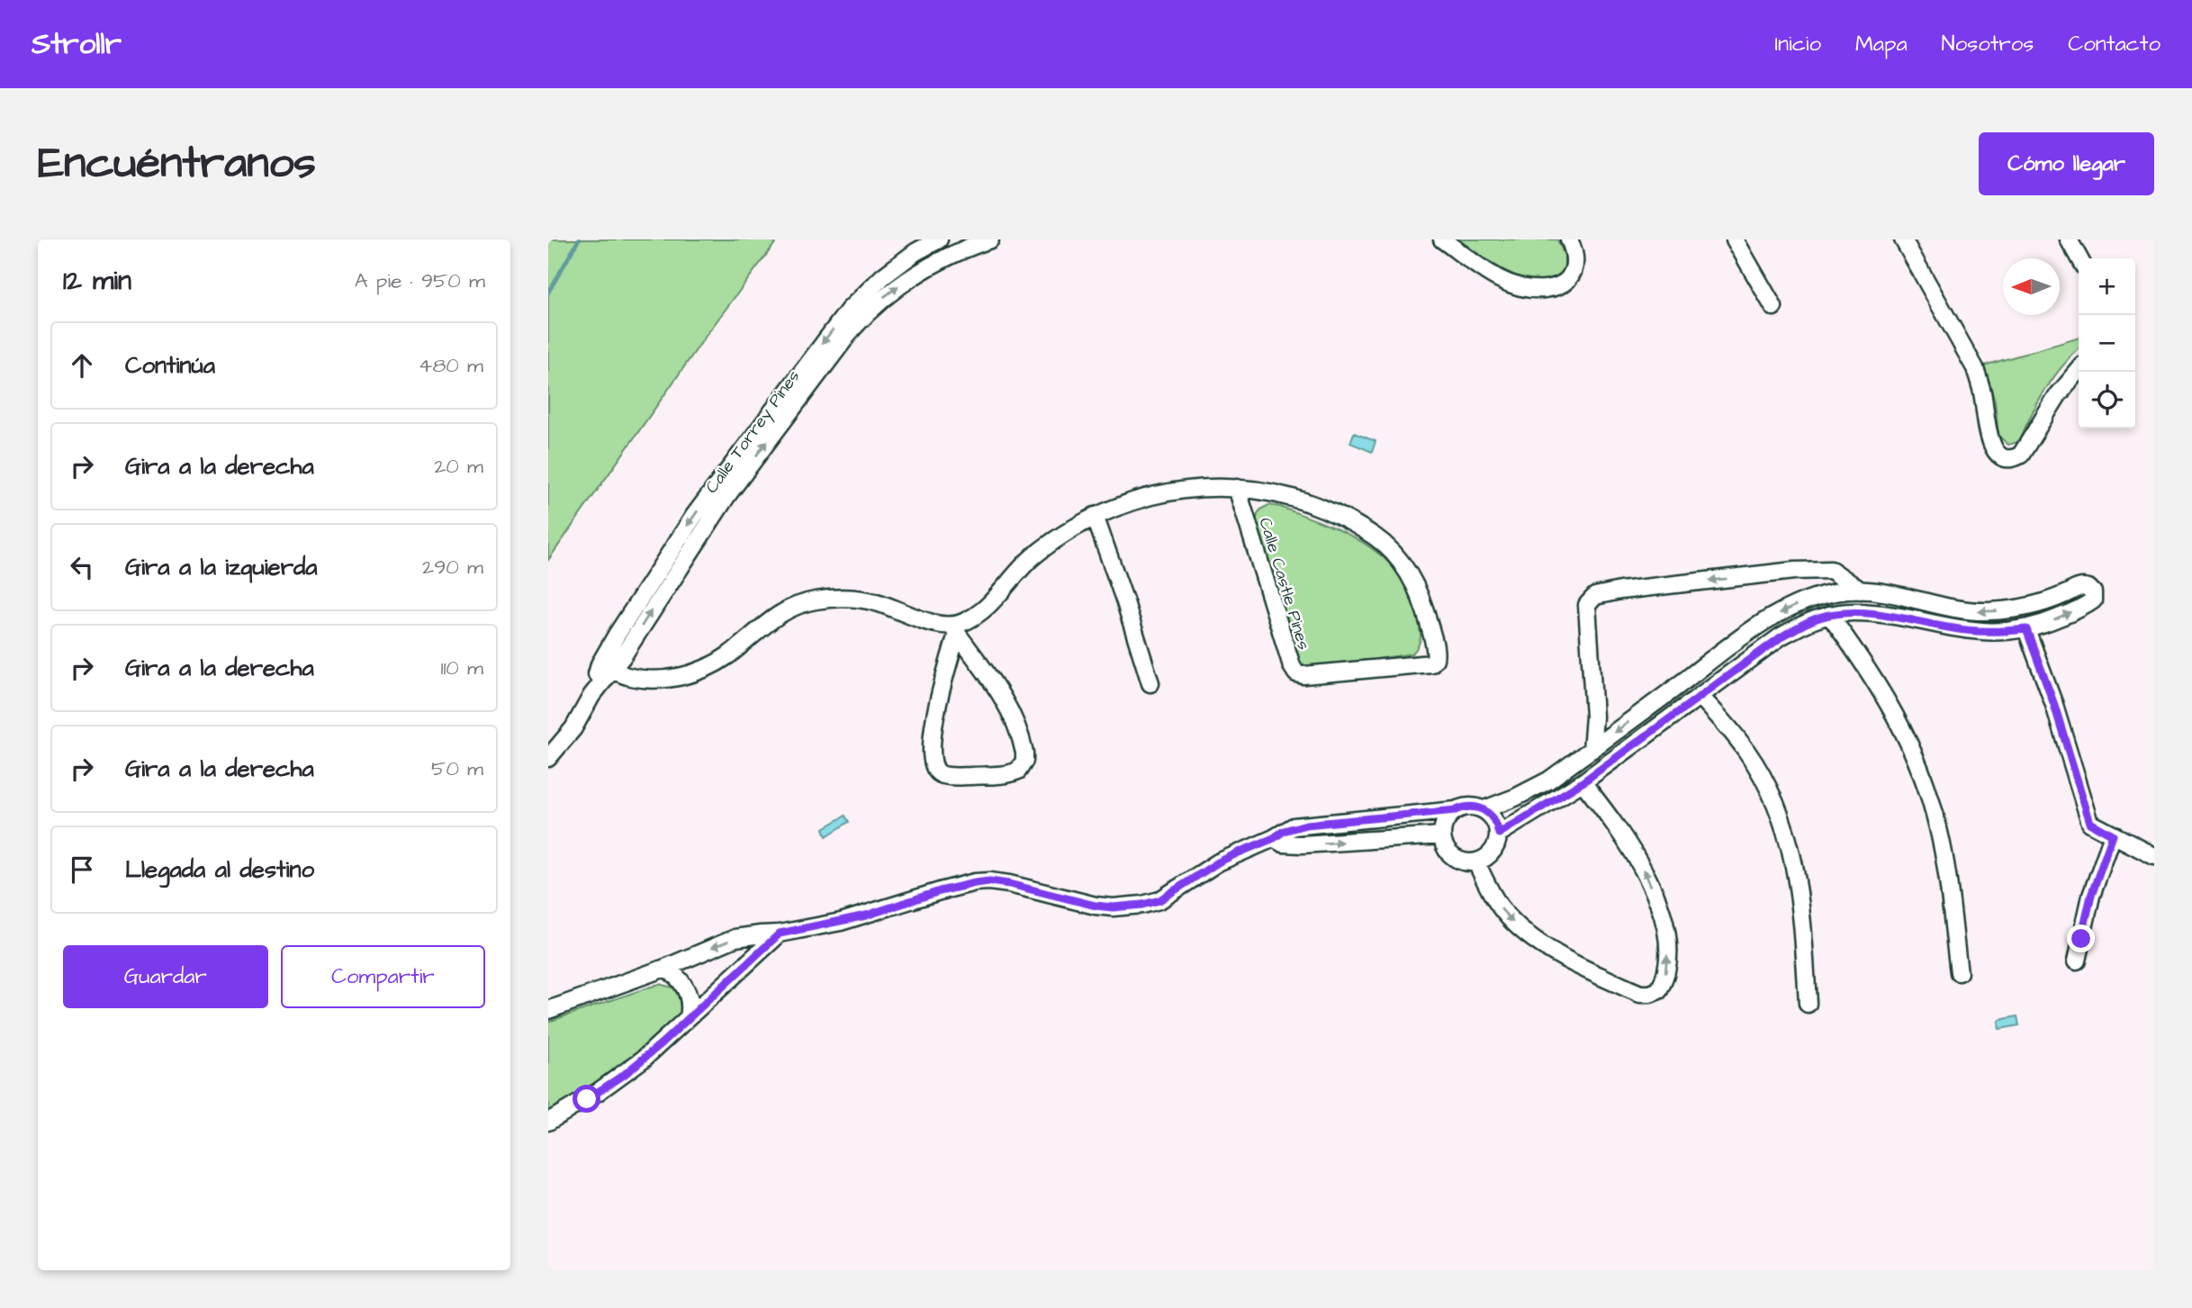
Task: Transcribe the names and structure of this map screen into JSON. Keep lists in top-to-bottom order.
{
  "streets": {
    "street": ["Calle Torrey Pines", "Calle Castle Pines"]
  },
  "north": "left",
  "page": {
    "header": "Strollr",
    "nav": [
      "Inicio",
      "Mapa",
      "Nosotros",
      "Contacto"
    ],
    "buttons": [
      "Cómo llegar",
      ["Guardar", "Compartir"]
    ],
    "title": "Encuéntranos",
    "heading": ["12 min", "A pie · 950 m"],
    "map_buttons": ["+", "−"],
    "list": [
      ["Continúa", "480 m"],
      ["Gira a la derecha", "20 m"],
      ["Gira a la izquierda", "290 m"],
      ["Gira a la derecha", "110 m"],
      ["Gira a la derecha", "50 m"],
      "Llegada al destino"
    ]
  }
}
